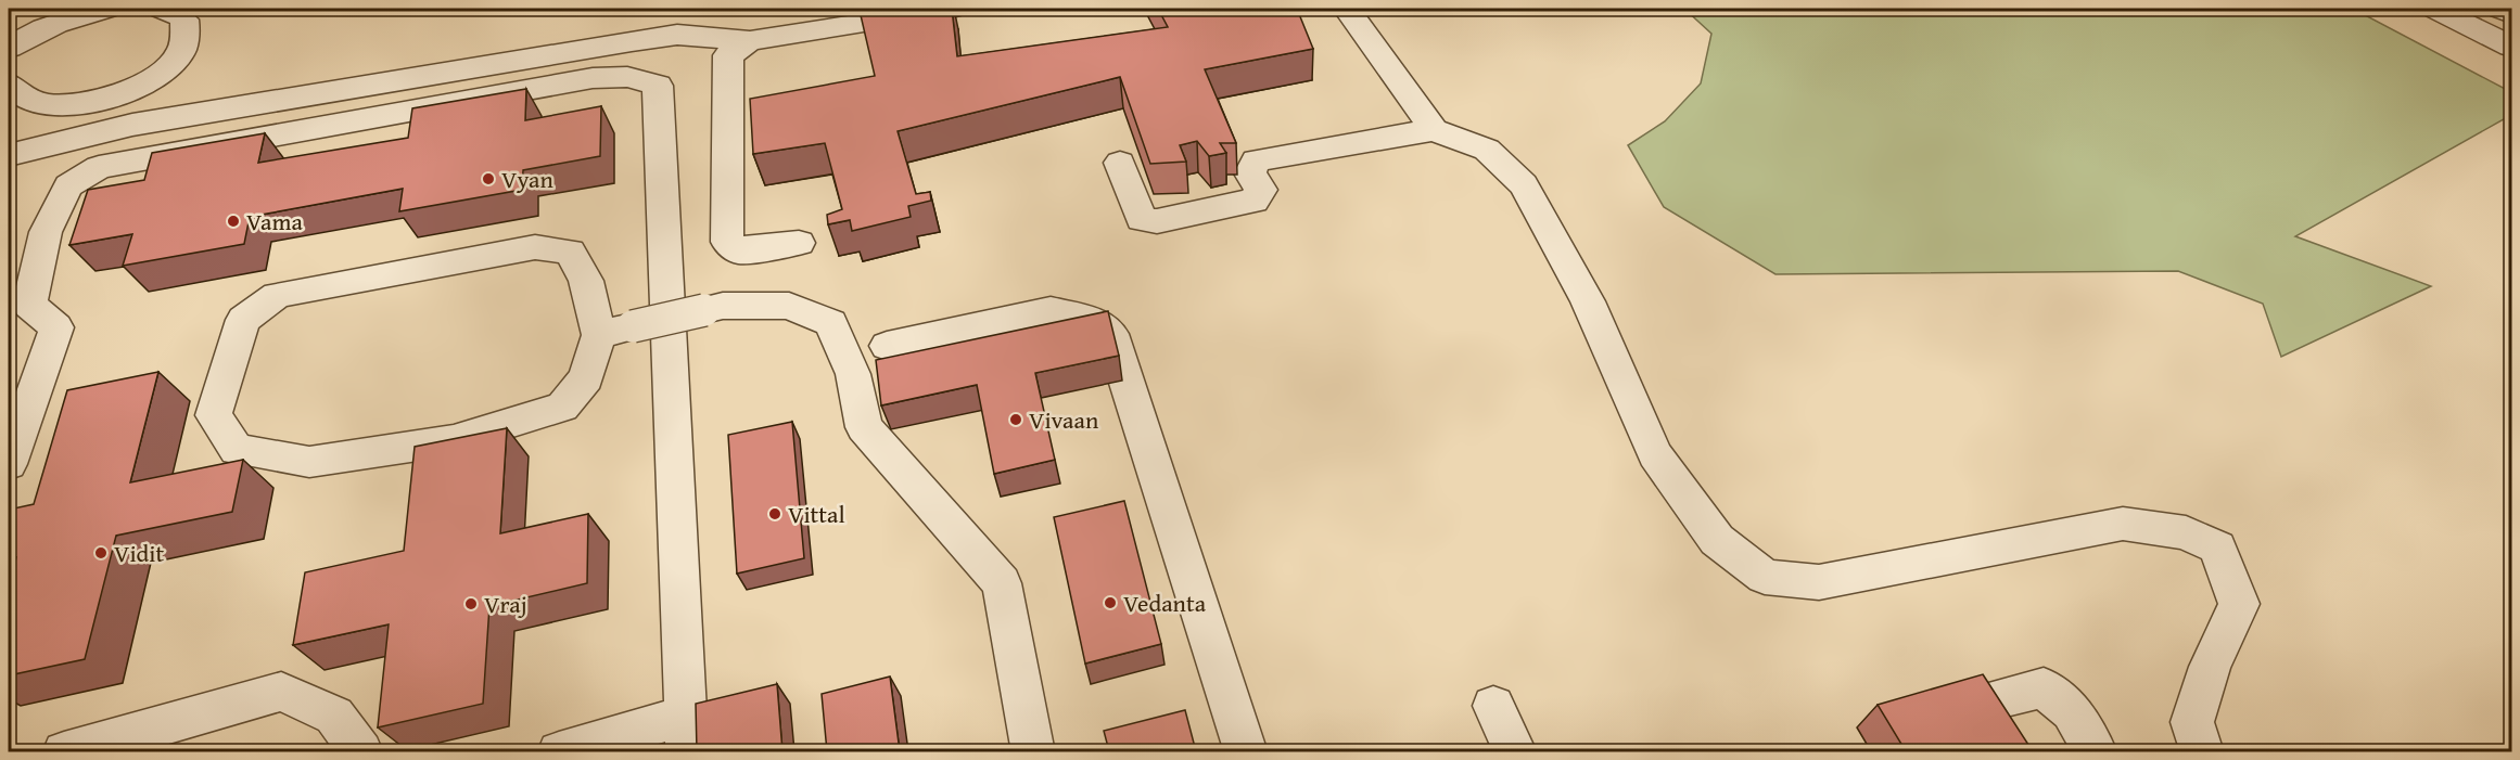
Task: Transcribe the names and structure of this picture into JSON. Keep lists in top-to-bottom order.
{
  "places": [
    "Vyan",
    "Vama",
    "Vivaan",
    "Vittal",
    "Vidit",
    "Vedanta",
    "Vraj"
  ]
}
